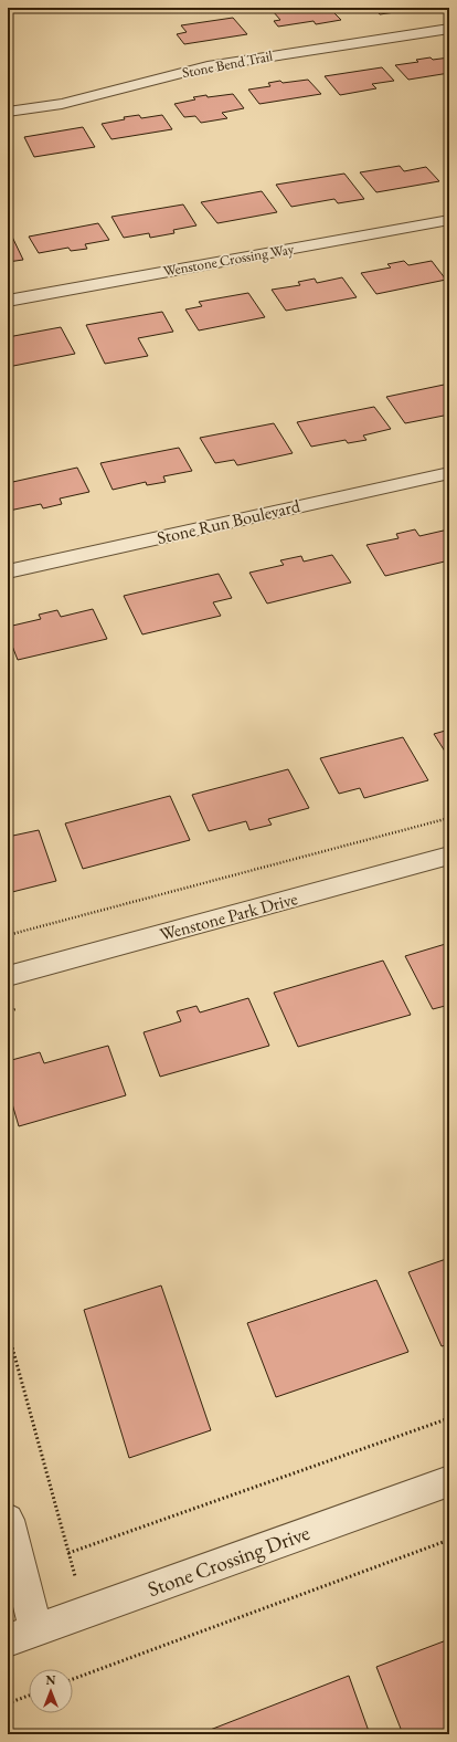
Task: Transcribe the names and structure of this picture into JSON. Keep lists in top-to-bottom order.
{
  "streets": {
    "street": [
      "Stone Bend Trail",
      "Wenstone Crossing Way",
      "Stone Run Boulevard",
      "Wenstone Park Drive",
      "Stone Crossing Drive"
    ]
  },
  "north": "top"
}
